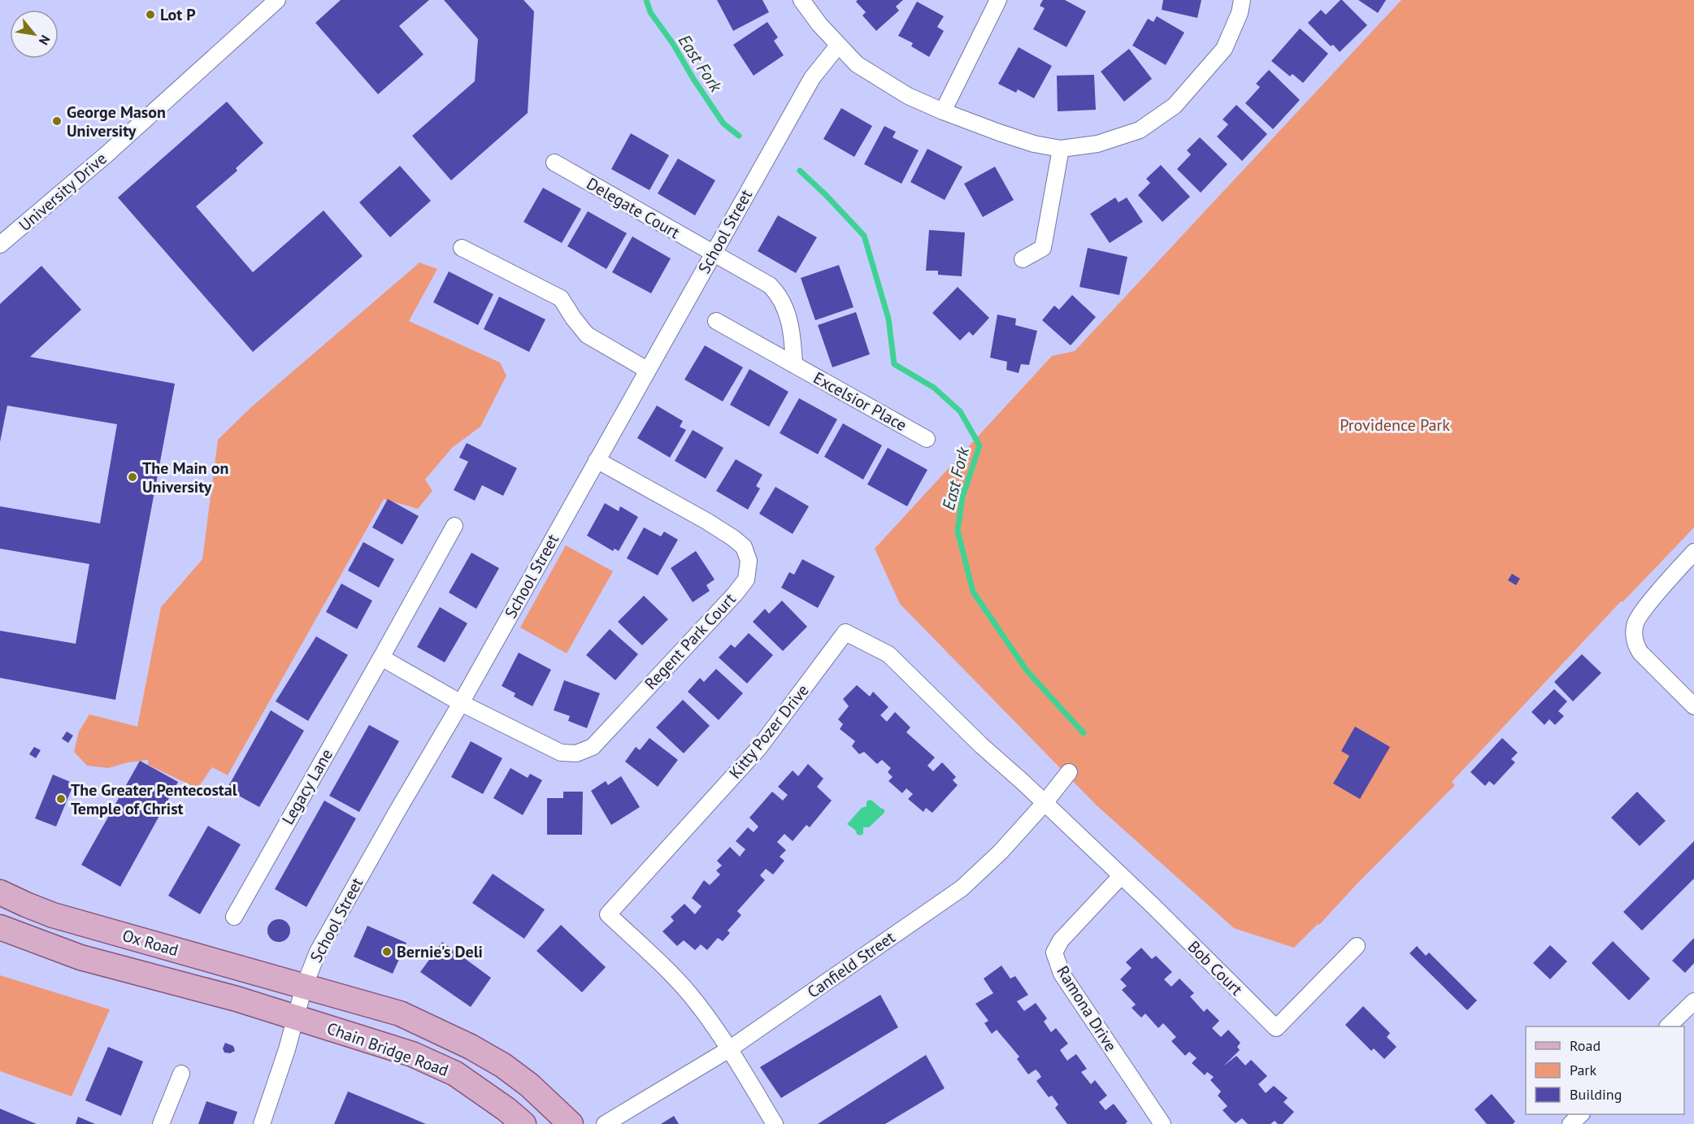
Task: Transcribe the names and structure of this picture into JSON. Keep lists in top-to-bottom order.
{
  "streets": {
    "main road": ["Ox Road", "Chain Bridge Road"],
    "street": [
      "University Drive",
      "Delegate Court",
      "School Street",
      "Excelsior Place",
      "Regent Park Court",
      "Kitty Pozer Drive",
      "Legacy Lane",
      "Canfield Street",
      "Bob Court",
      "Ramona Drive"
    ]
  },
  "crossings": [
    ["Delegate Court", "School Street"],
    ["School Street", "Regent Park Court"],
    ["School Street", "Ox Road"],
    ["School Street", "Chain Bridge Road"],
    ["Kitty Pozer Drive", "Canfield Street"],
    ["Kitty Pozer Drive", "Bob Court"],
    ["Ox Road", "Chain Bridge Road"],
    ["Bob Court", "Ramona Drive"]
  ],
  "water": ["East Fork"],
  "parks": ["Providence Park"],
  "places": [
    "Lot P",
    "George Mason University",
    "The Main on University",
    "The Greater Pentecostal Temple of Christ",
    "Bernie's Deli"
  ],
  "legend": ["Road", "Park", "Building"],
  "north": "bottom right"
}
